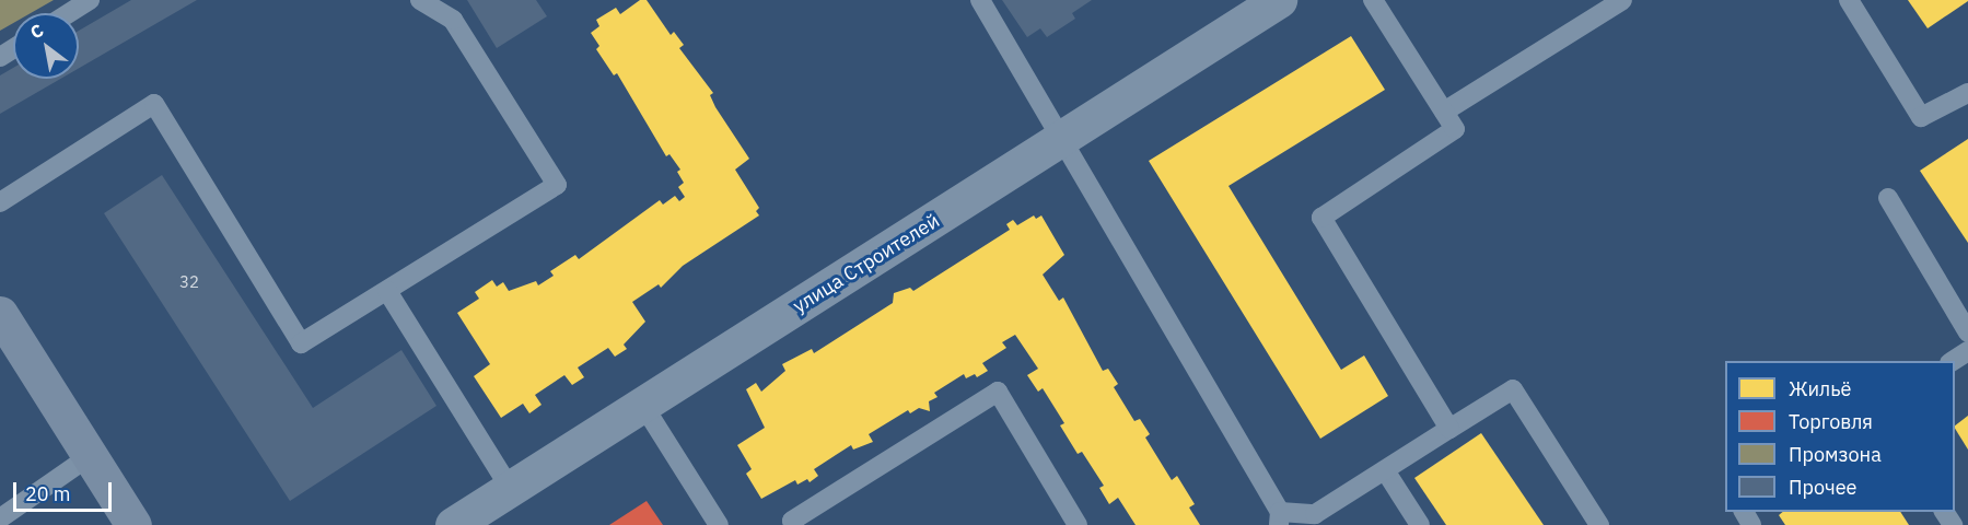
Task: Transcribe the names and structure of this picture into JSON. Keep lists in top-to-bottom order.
{
  "streets": {
    "street": ["улица Строителей"]
  },
  "house_numbers": ["32"],
  "legend": [
    "Жильё",
    "Торговля",
    "Промзона",
    "Прочее"
  ],
  "scale_bar": "20 m",
  "north": "top left"
}
